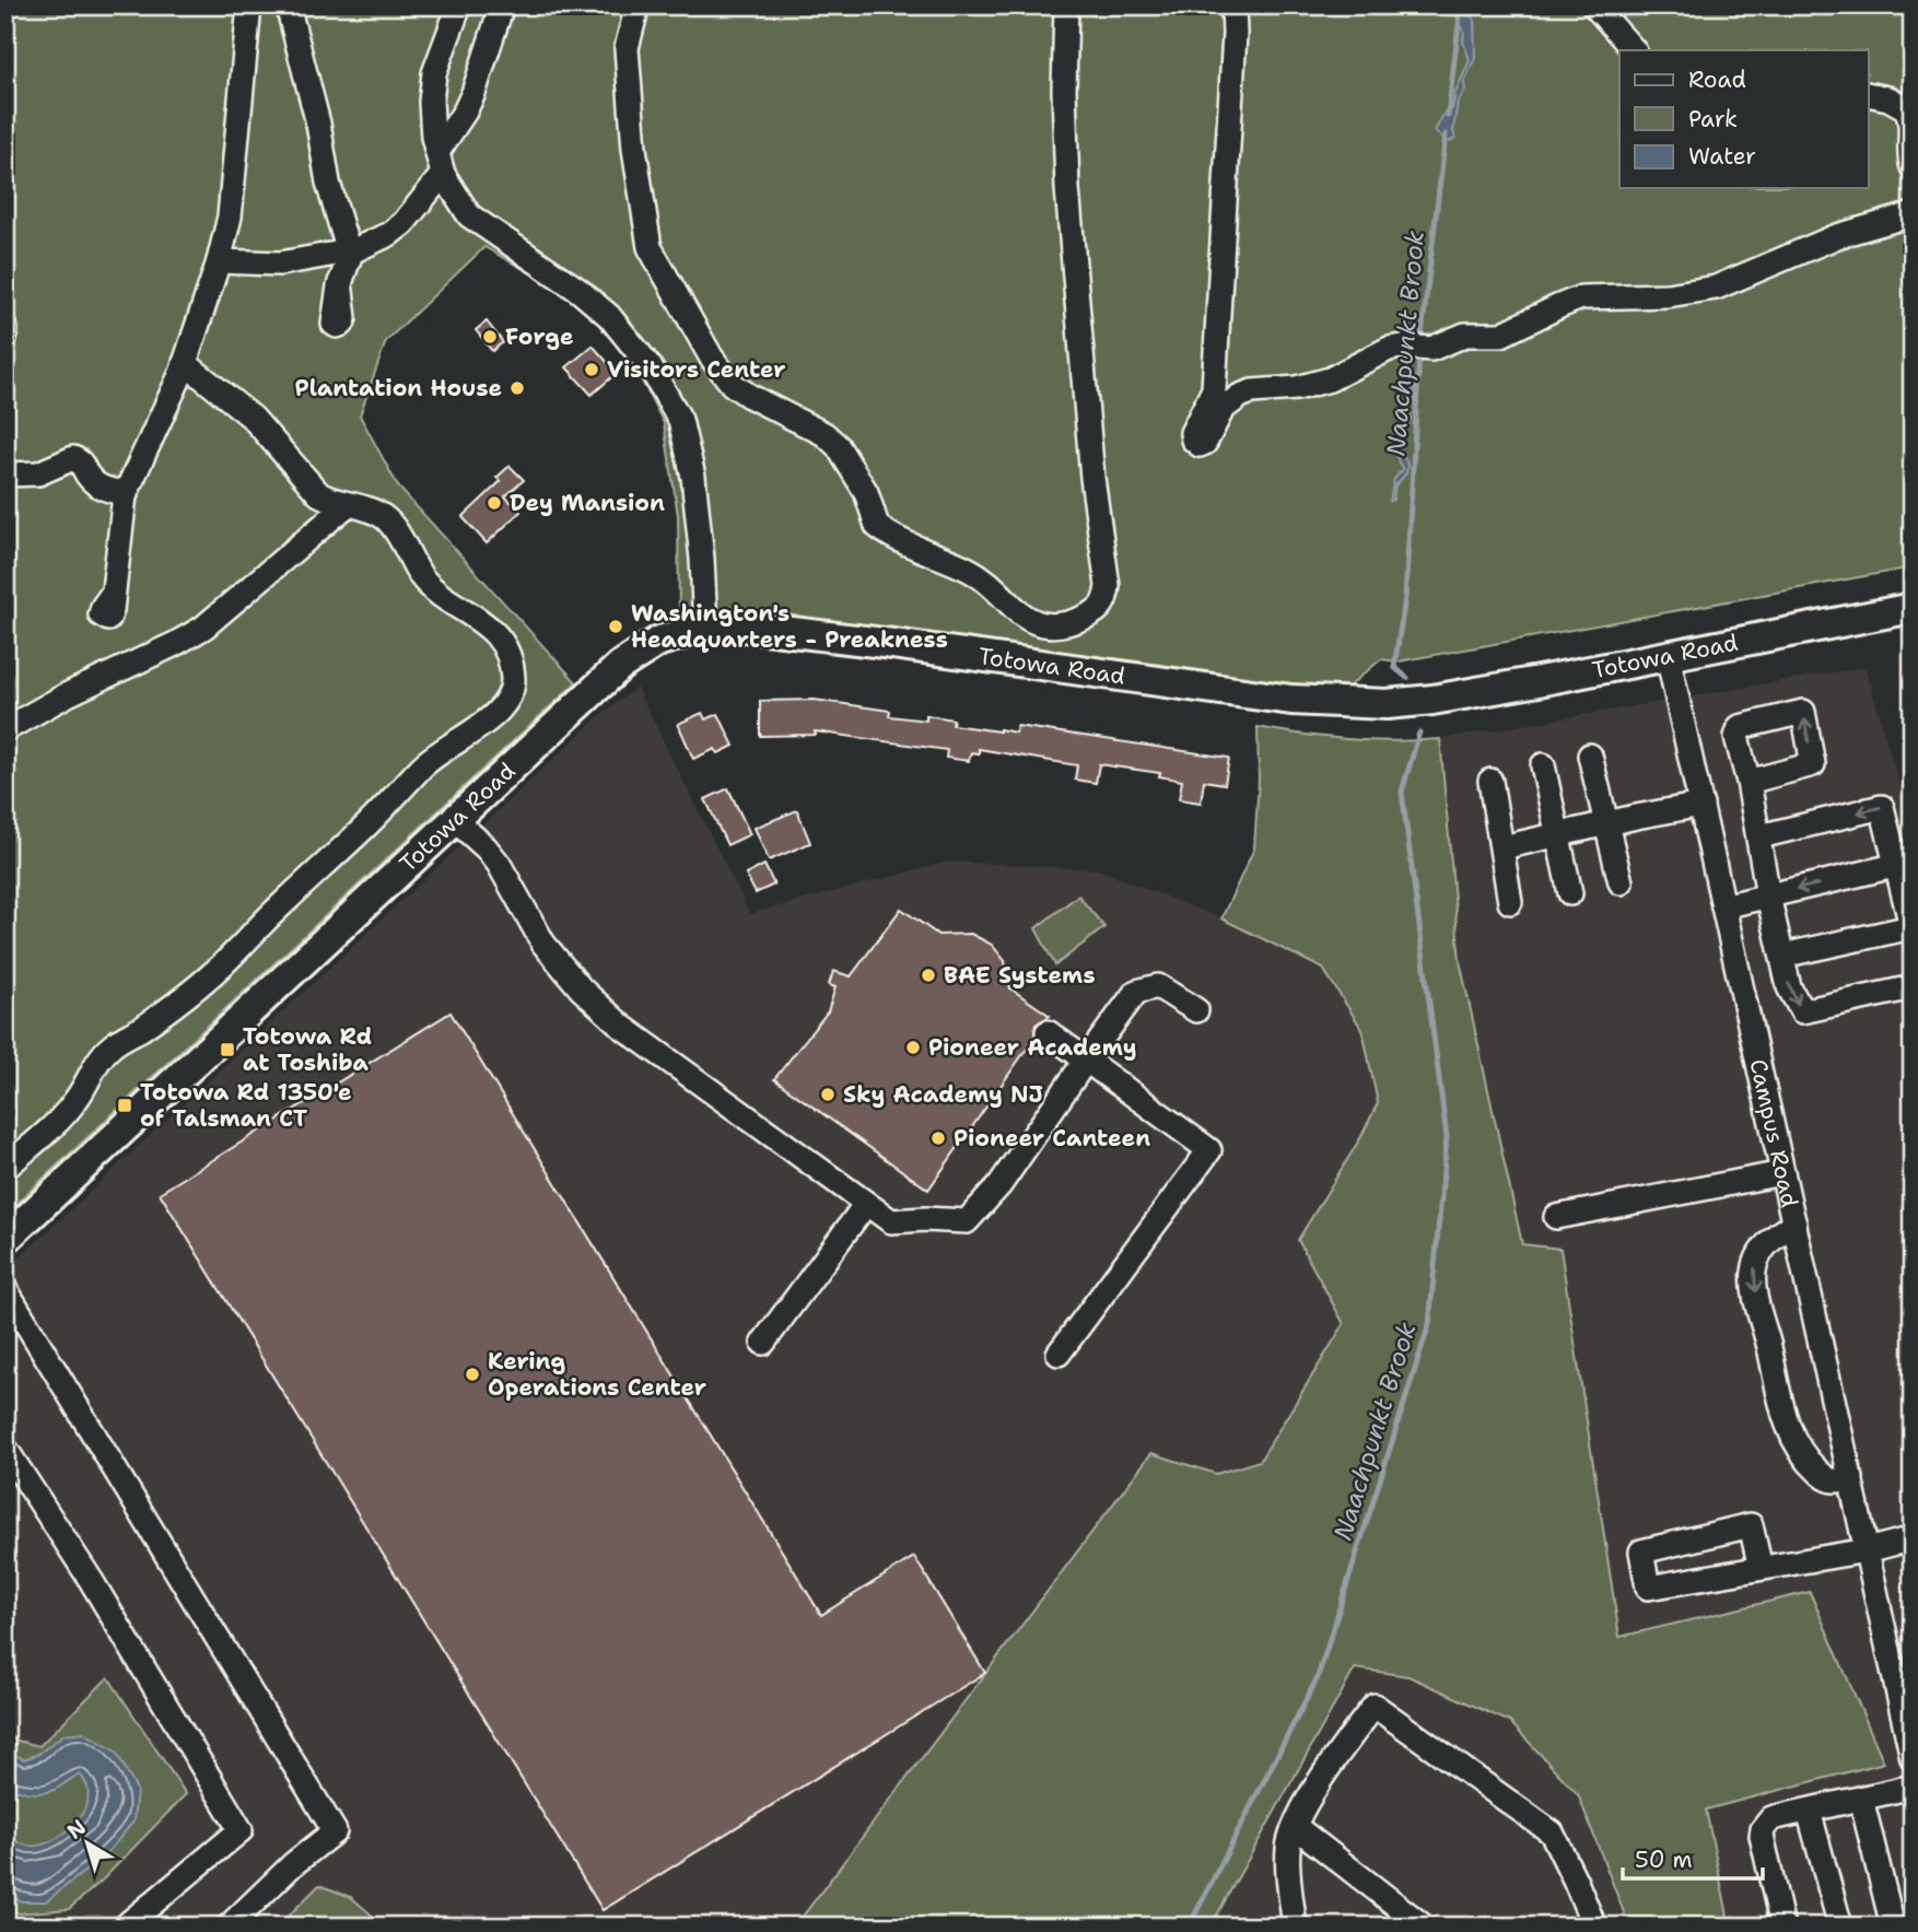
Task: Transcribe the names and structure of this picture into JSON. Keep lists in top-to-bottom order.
{
  "streets": {
    "main road": ["Totowa Road"],
    "street": ["Campus Road"]
  },
  "crossings": [
    ["Totowa Road", "Campus Road"]
  ],
  "water": ["Naachpunkt Brook"],
  "places": {
    "other": [
      "Forge",
      "Visitors Center",
      "Plantation House",
      "Dey Mansion",
      "Washington's Headquarters - Preakness",
      "BAE Systems",
      "Pioneer Academy",
      "Sky Academy NJ",
      "Pioneer Canteen",
      "Kering Operations Center"
    ],
    "transit": ["Totowa Rd at Toshiba", "Totowa Rd 1350'e of Talsman CT"]
  },
  "legend": ["Road", "Park", "Water"],
  "scale_bar": "50 m",
  "north": "top left"
}
